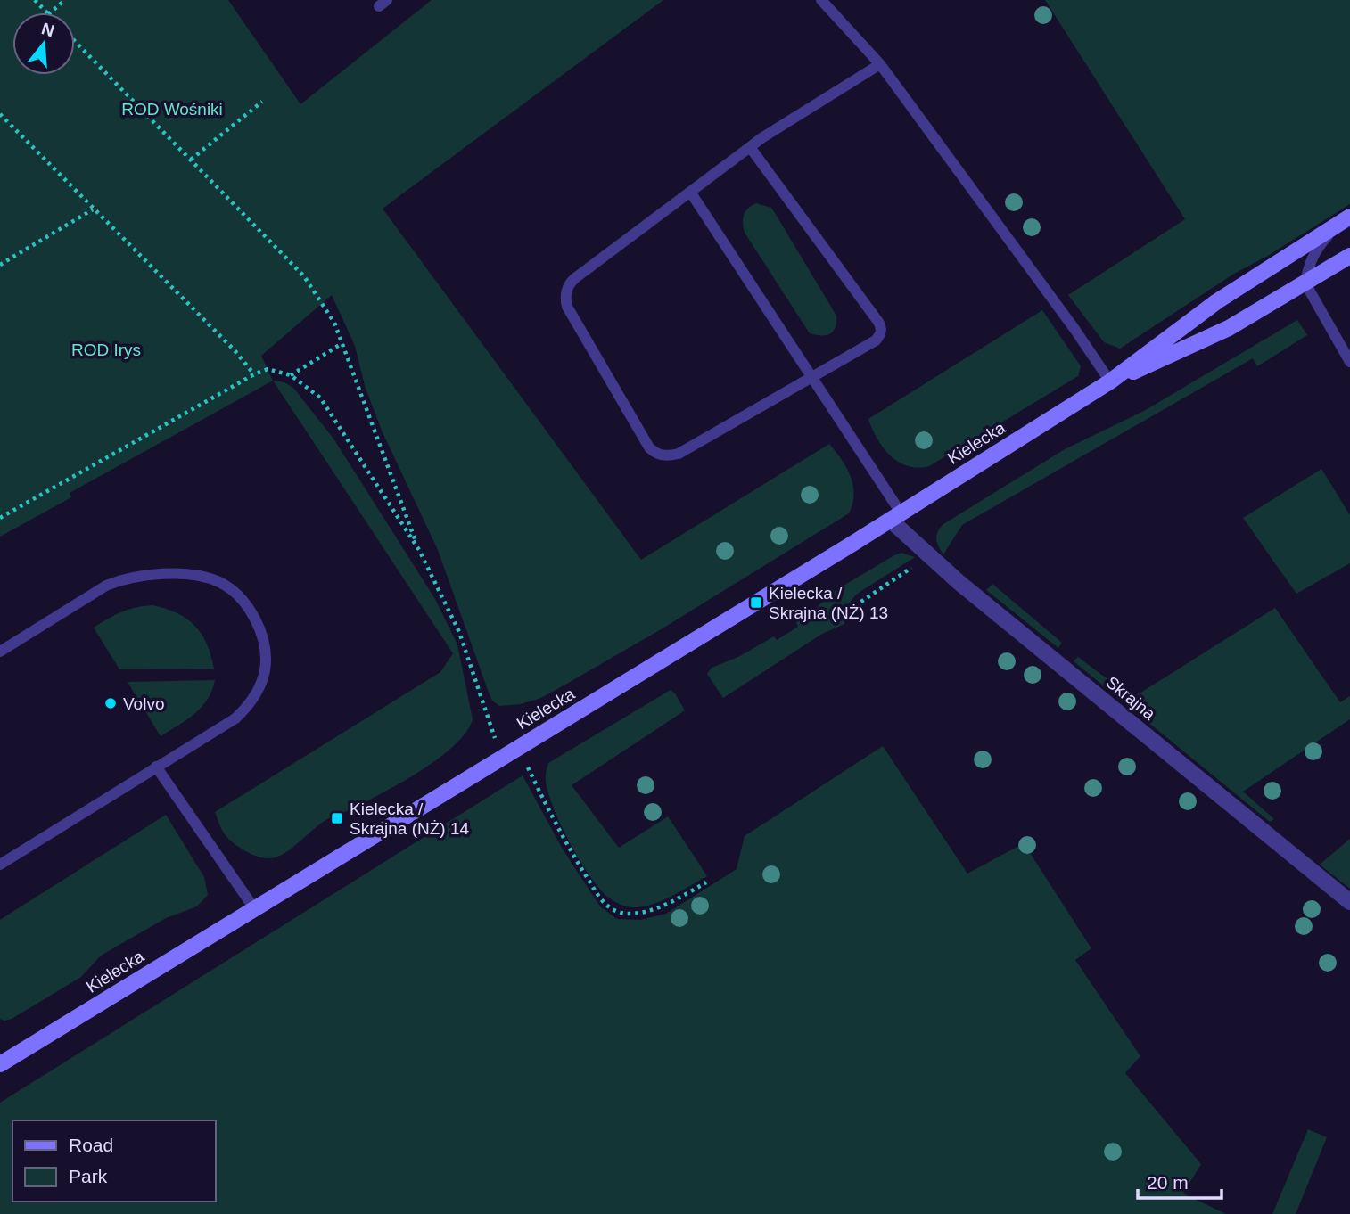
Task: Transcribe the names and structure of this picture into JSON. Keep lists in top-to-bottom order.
{
  "streets": {
    "main road": ["Kielecka"],
    "street": ["Skrajna"]
  },
  "crossings": [
    ["Kielecka", "Skrajna"]
  ],
  "parks": ["ROD Wośniki", "ROD Irys"],
  "places": {
    "transit": ["Kielecka / Skrajna (NŻ) 13", "Kielecka / Skrajna (NŻ) 14"],
    "other": ["Volvo"]
  },
  "legend": ["Road", "Park"],
  "scale_bar": "20 m",
  "north": "top"
}
